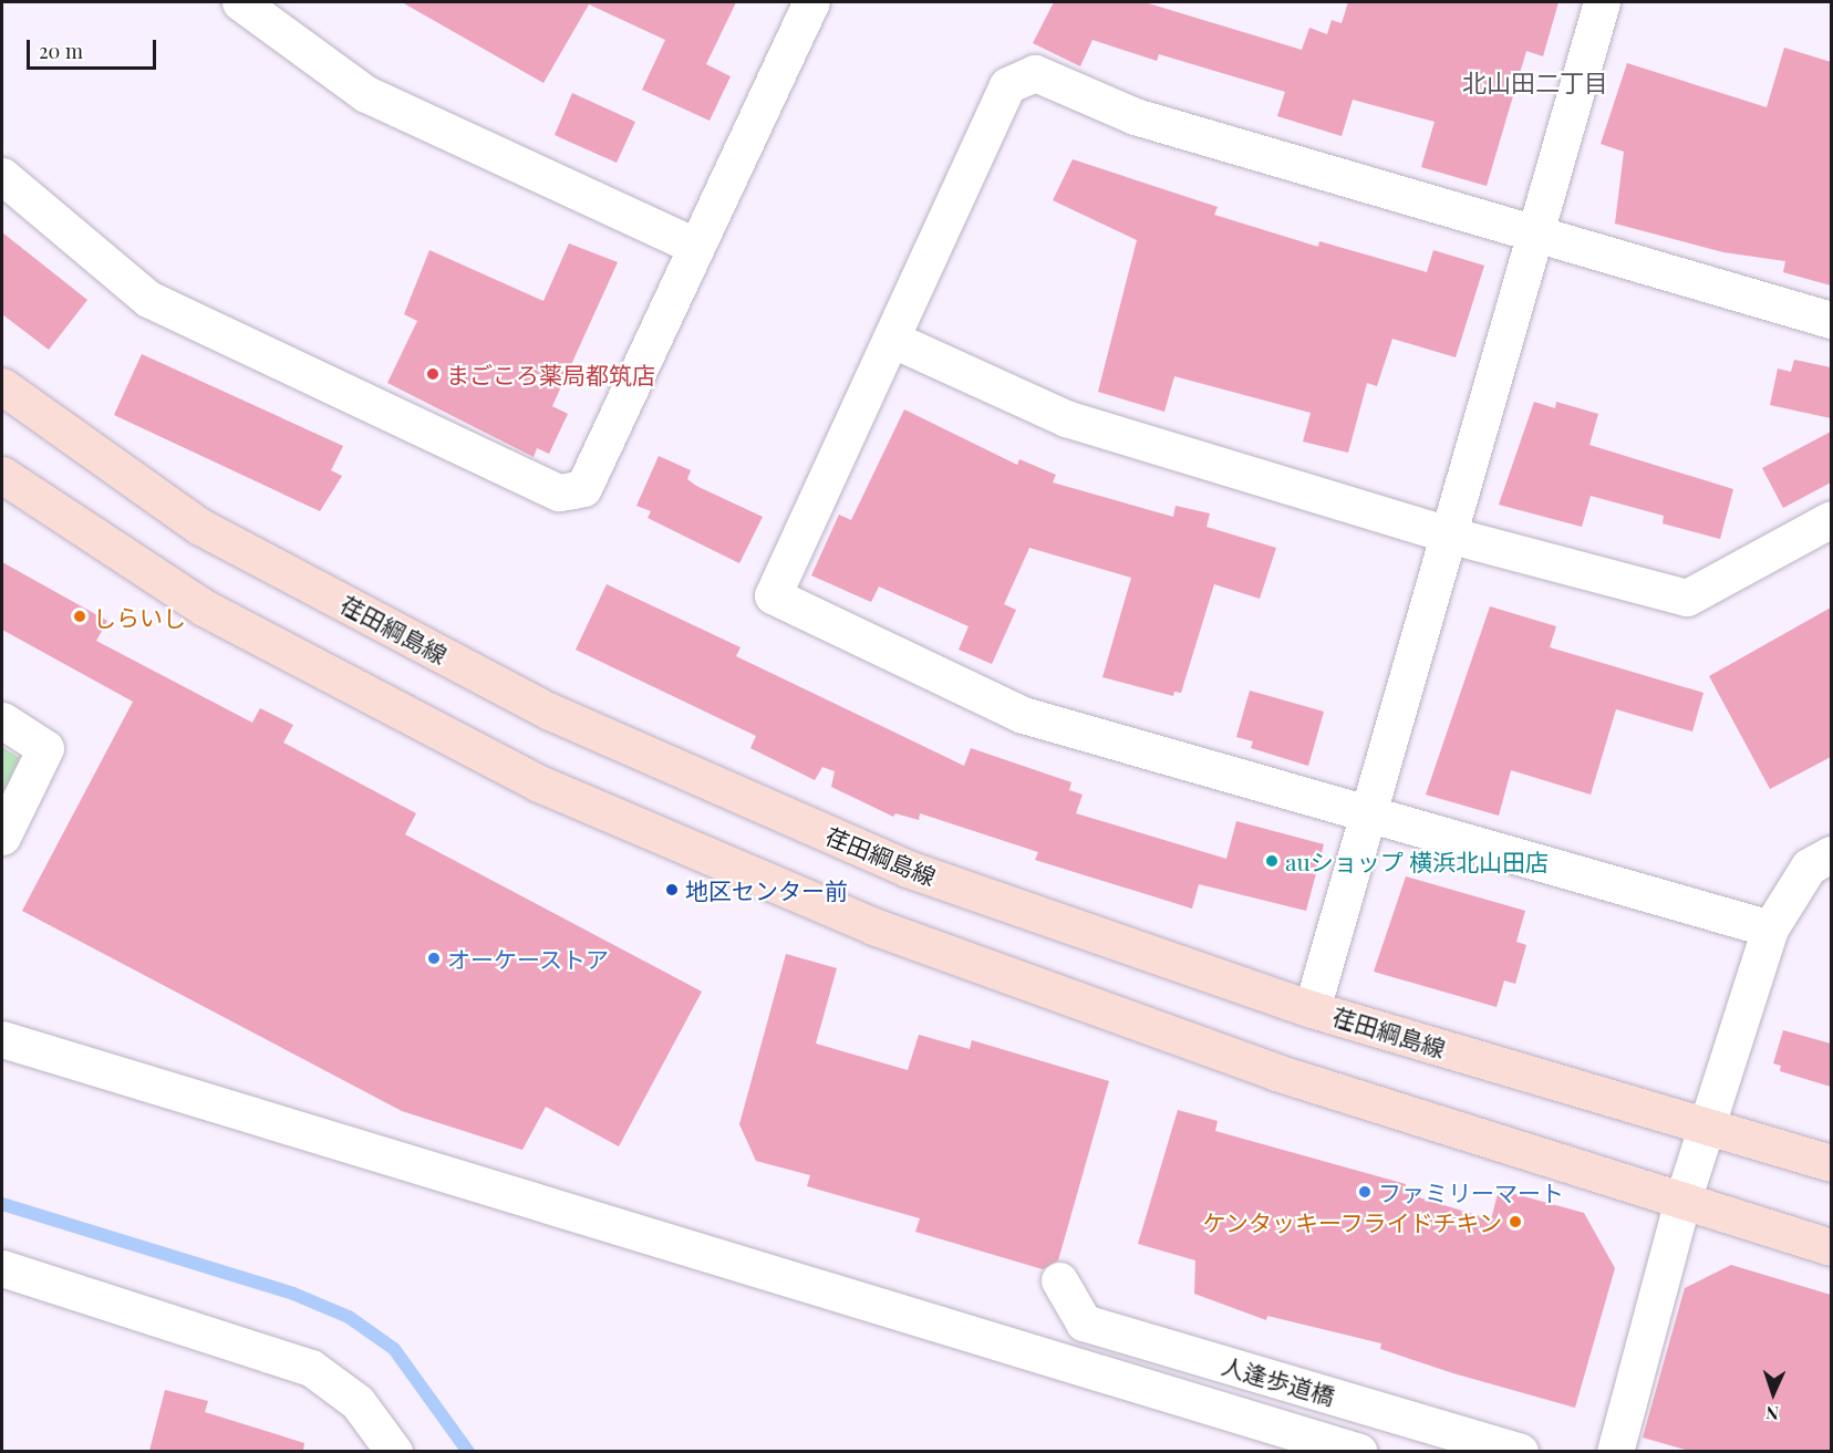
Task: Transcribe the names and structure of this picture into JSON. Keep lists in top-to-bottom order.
{
  "streets": {
    "main road": ["荏田綱島線"],
    "street": ["人逢歩道橋"]
  },
  "districts": ["北山田二丁目"],
  "places": [
    "まごころ薬局都筑店",
    "しらいし",
    "auショップ 横浜北山田店",
    "地区センター前",
    "オーケーストア",
    "ファミリーマート",
    "ケンタッキーフライドチキン"
  ],
  "scale_bar": "20 m",
  "north": "bottom"
}
